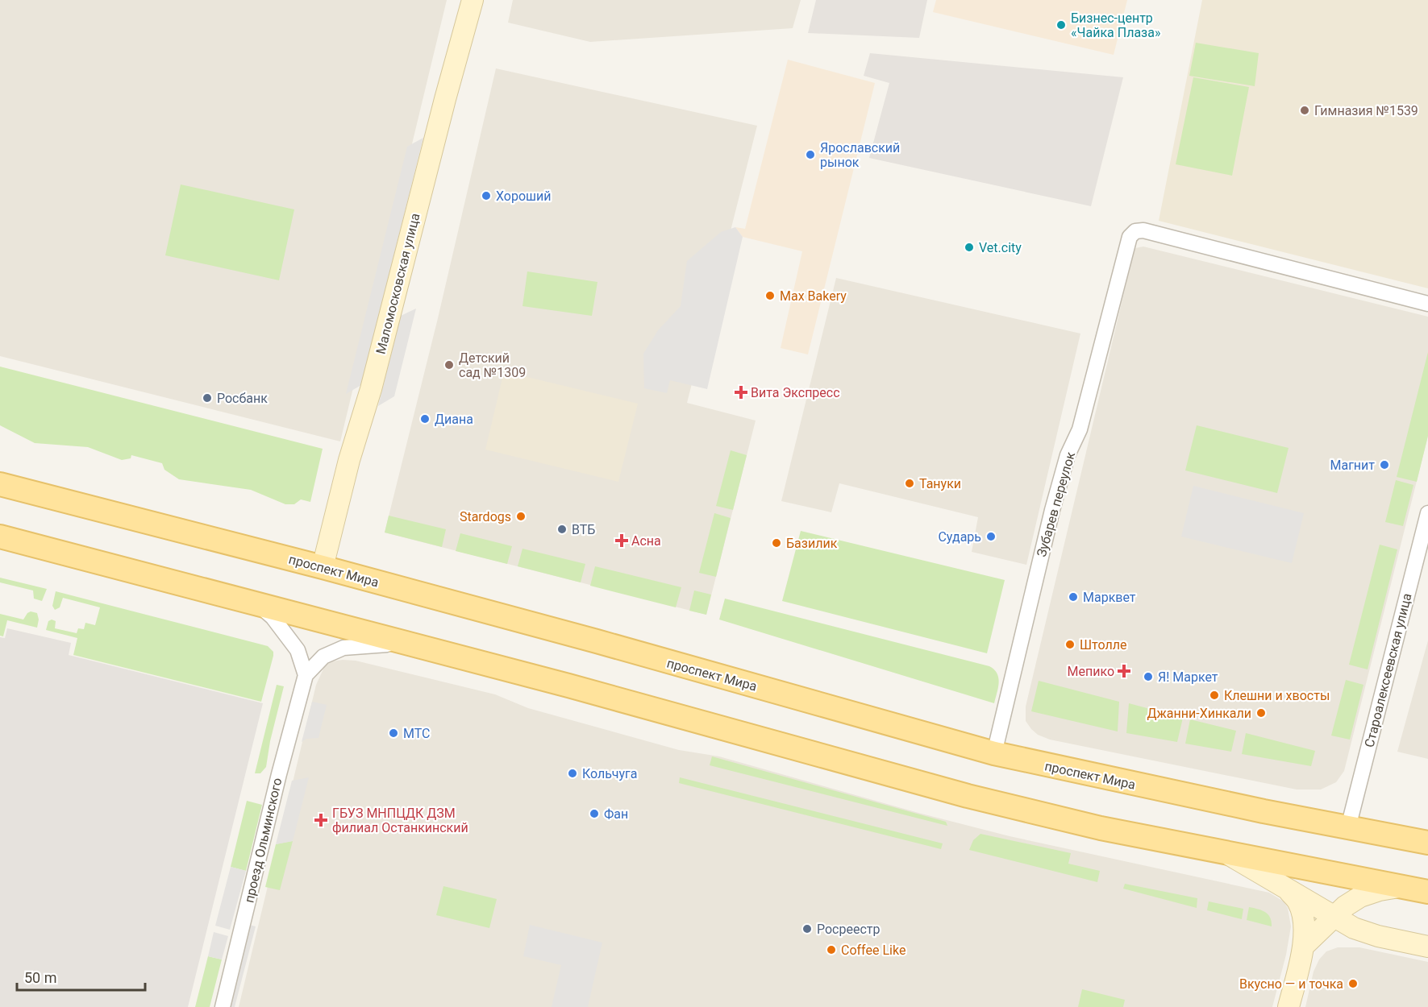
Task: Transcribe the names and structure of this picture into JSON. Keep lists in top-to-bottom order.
{
  "streets": {
    "main road": ["проспект Мира"],
    "street": [
      "Маломосковская улица",
      "Зубарев переулок",
      "Староалексеевская улица",
      "проезд Ольминского"
    ]
  },
  "crossings": [
    ["Маломосковская улица", "проспект Мира"],
    ["Зубарев переулок", "проспект Мира"],
    ["проспект Мира", "Староалексеевская улица"]
  ],
  "places": {
    "other": [
      "Бизнес-центр «Чайка Плаза»",
      "Гимназия №1539",
      "Ярославский рынок",
      "Хороший",
      "Vet.city",
      "Max Bakery",
      "Детский сад №1309",
      "Росбанк",
      "Диана",
      "Магнит",
      "Тануки",
      "Stardogs",
      "ВТБ",
      "Сударь",
      "Базилик",
      "Марквет",
      "Штолле",
      "Я! Маркет",
      "Клешни и хвосты",
      "Джанни-Хинкали",
      "МТС",
      "Кольчуга",
      "Фан",
      "Росреестр",
      "Coffee Like",
      "Вкусно — и точка"
    ],
    "health": [
      "Вита Экспресс",
      "Асна",
      "Мепико",
      "ГБУЗ МНПЦДК ДЗМ филиал Останкинский"
    ]
  },
  "scale_bar": "50 m"
}
